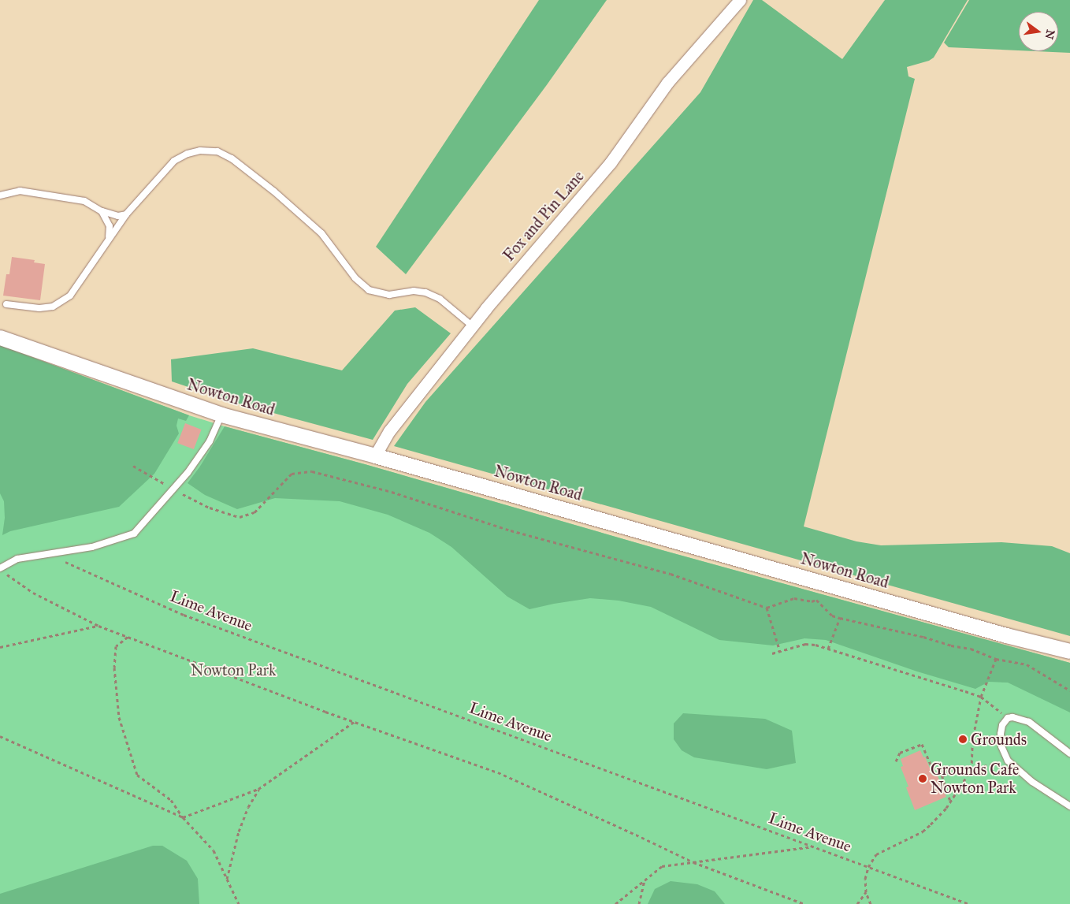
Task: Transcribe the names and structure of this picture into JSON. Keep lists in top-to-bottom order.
{
  "streets": {
    "street": ["Fox and Pin Lane", "Nowton Road"],
    "path": ["Lime Avenue"]
  },
  "crossings": [
    ["Fox and Pin Lane", "Nowton Road"]
  ],
  "parks": ["Nowton Park"],
  "places": ["Grounds", "Grounds Cafe Nowton Park"],
  "north": "right"
}
